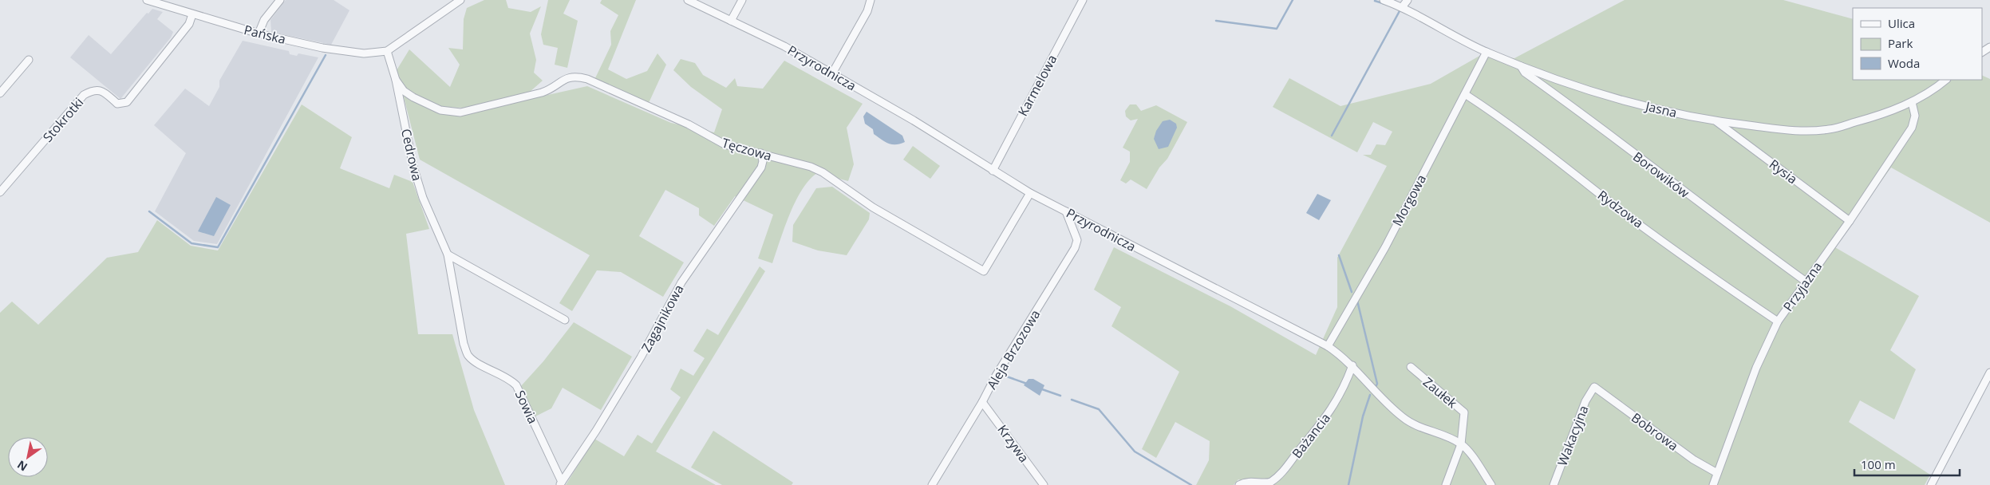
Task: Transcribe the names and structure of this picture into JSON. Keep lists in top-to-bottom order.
{
  "streets": {
    "street": [
      "Pańska",
      "Przyrodnicza",
      "Karmelowa",
      "Jasna",
      "Stokrotki",
      "Tęczowa",
      "Cedrowa",
      "Rysia",
      "Borowików",
      "Morgowa",
      "Rydzowa",
      "Przyjazna",
      "Zagajnikowa",
      "Aleja Brzozowa",
      "Zaułek",
      "Sowia",
      "Bobrowa",
      "Bażancia",
      "Wakacyjna",
      "Krzywa"
    ]
  },
  "crossings": [
    ["Pańska", "Stokrotki"],
    ["Pańska", "Cedrowa"],
    ["Przyrodnicza", "Karmelowa"],
    ["Przyrodnicza", "Tęczowa"],
    ["Przyrodnicza", "Morgowa"],
    ["Przyrodnicza", "Aleja Brzozowa"],
    ["Przyrodnicza", "Zaułek"],
    ["Przyrodnicza", "Bażancia"],
    ["Jasna", "Rysia"],
    ["Jasna", "Borowików"],
    ["Jasna", "Morgowa"],
    ["Jasna", "Przyjazna"],
    ["Tęczowa", "Cedrowa"],
    ["Tęczowa", "Zagajnikowa"],
    ["Cedrowa", "Sowia"],
    ["Rysia", "Przyjazna"],
    ["Borowików", "Przyjazna"],
    ["Morgowa", "Rydzowa"],
    ["Rydzowa", "Przyjazna"],
    ["Przyjazna", "Bobrowa"],
    ["Zagajnikowa", "Sowia"],
    ["Aleja Brzozowa", "Krzywa"],
    ["Bobrowa", "Wakacyjna"]
  ],
  "legend": ["Ulica", "Park", "Woda"],
  "scale_bar": "100 m",
  "north": "bottom left"
}
